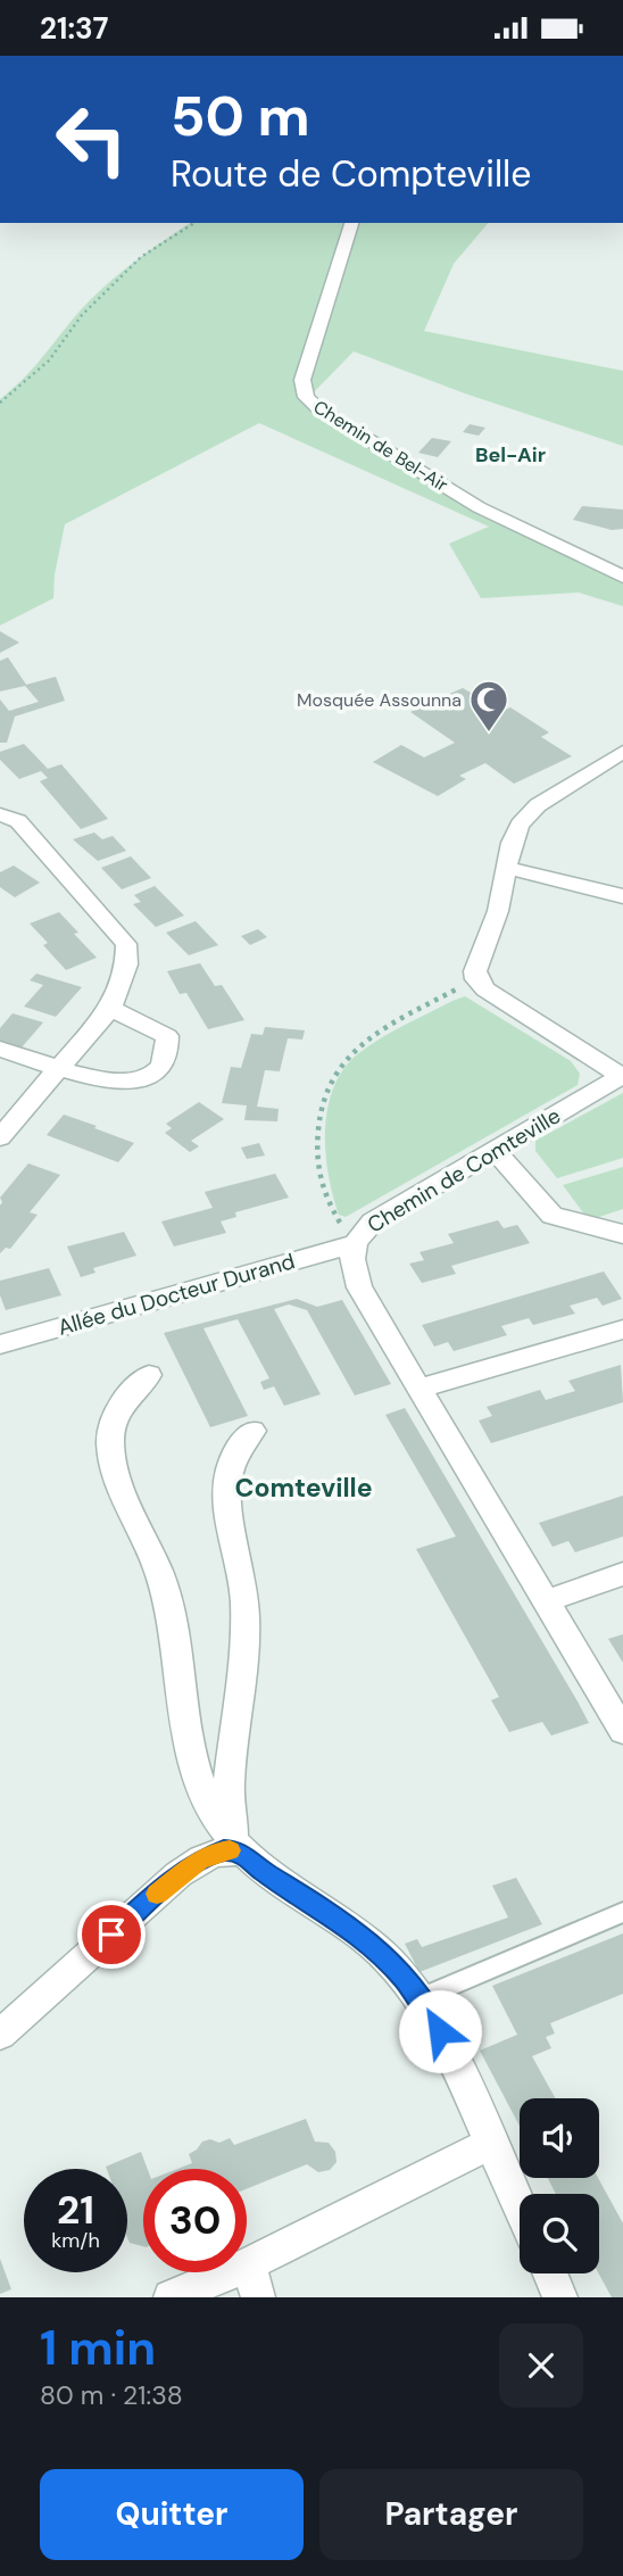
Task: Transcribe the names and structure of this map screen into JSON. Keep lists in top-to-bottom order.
{
  "streets": {
    "street": ["Chemin de Bel-Air", "Chemin de Comteville", "Allée du Docteur Durand"]
  },
  "crossings": [
    ["Chemin de Comteville", "Allée du Docteur Durand"]
  ],
  "districts": ["Bel-Air", "Comteville"],
  "places": {
    "mosque": ["Mosquée Assounna"]
  },
  "page": {
    "status": "21:37",
    "turn": ["50 m", "Route de Compteville"],
    "speed": "21 km/h",
    "limit": "30",
    "heading": ["1 min", "80 m · 21:38"],
    "buttons": ["Quitter", "Partager"]
  }
}
